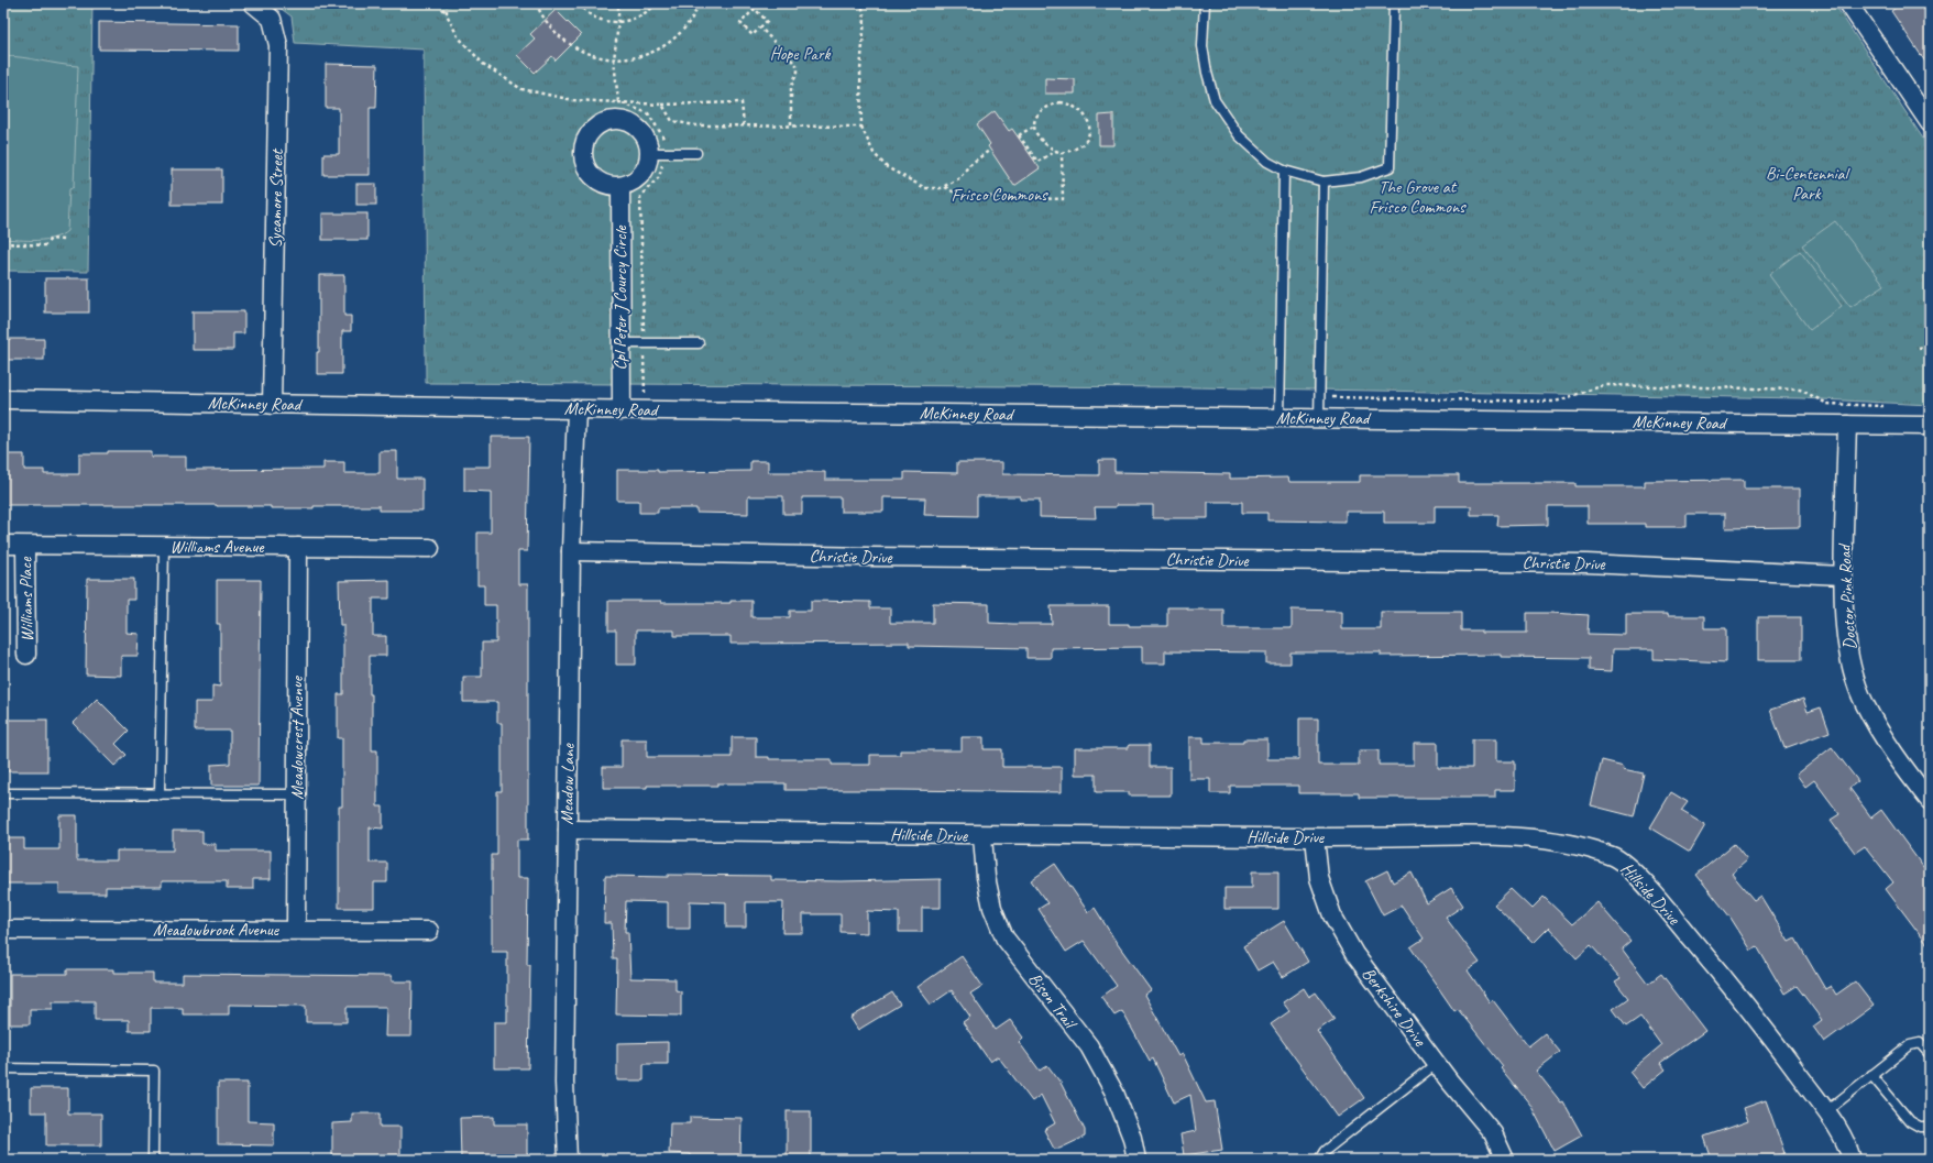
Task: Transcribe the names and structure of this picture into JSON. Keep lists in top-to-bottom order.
{
  "streets": {
    "street": [
      "Sycamore Street",
      "Cpl Peter J Courcy Circle",
      "McKinney Road",
      "Williams Avenue",
      "Christie Drive",
      "Doctor Pink Road",
      "Williams Place",
      "Meadowcrest Avenue",
      "Meadow Lane",
      "Hillside Drive",
      "Meadowbrook Avenue",
      "Bison Trail",
      "Berkshire Drive"
    ]
  },
  "crossings": [
    ["Sycamore Street", "McKinney Road"],
    ["Cpl Peter J Courcy Circle", "McKinney Road"],
    ["McKinney Road", "Doctor Pink Road"],
    ["McKinney Road", "Meadow Lane"],
    ["Williams Avenue", "Williams Place"],
    ["Williams Avenue", "Meadowcrest Avenue"],
    ["Christie Drive", "Doctor Pink Road"],
    ["Christie Drive", "Meadow Lane"],
    ["Meadowcrest Avenue", "Meadowbrook Avenue"],
    ["Meadow Lane", "Hillside Drive"],
    ["Hillside Drive", "Bison Trail"],
    ["Hillside Drive", "Berkshire Drive"]
  ],
  "parks": [
    "Hope Park",
    "Bi-Centennial Park",
    "The Grove at Frisco Commons",
    "Frisco Commons"
  ]
}
